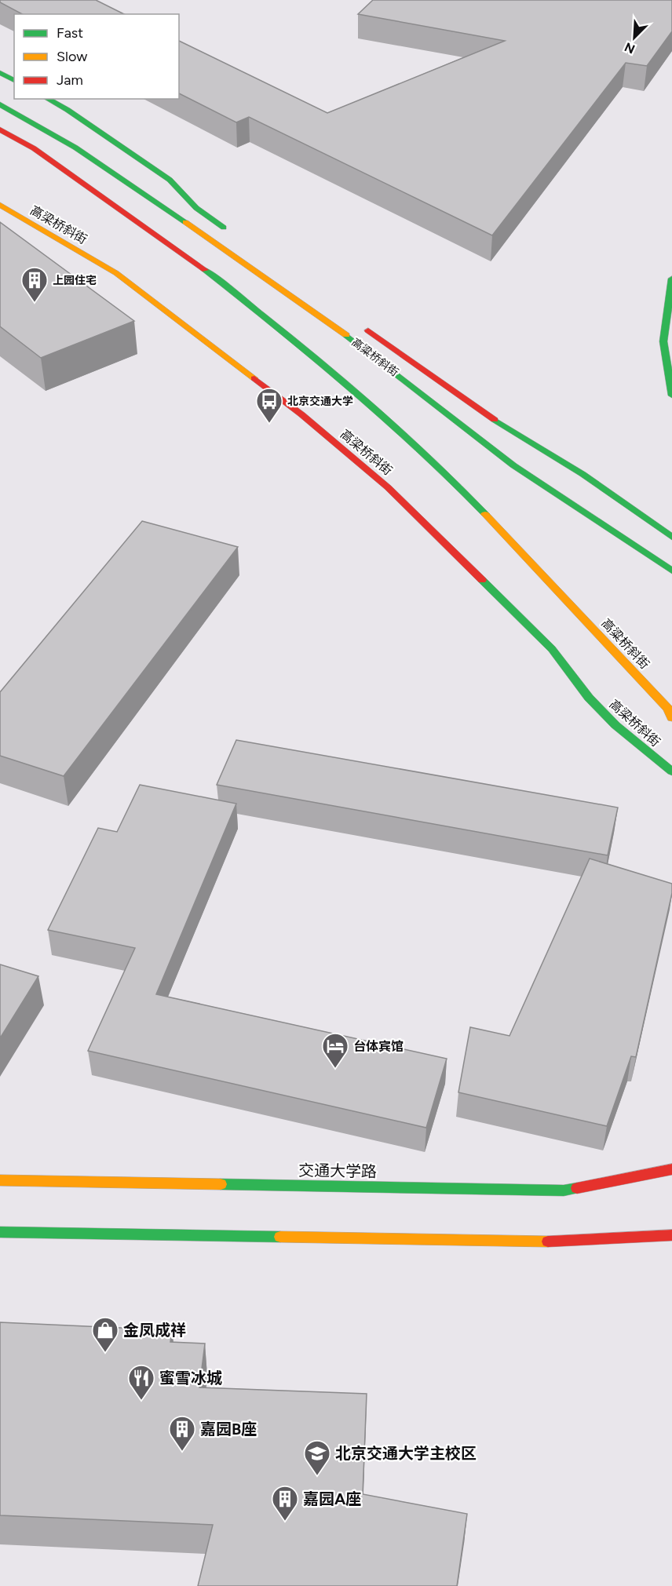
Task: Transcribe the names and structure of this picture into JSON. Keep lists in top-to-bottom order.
{
  "streets": {
    "street": ["高梁桥斜街", "高粱桥斜街", "交通大学路"]
  },
  "places": {
    "building": ["上园住宅", "嘉园B座", "嘉园A座"],
    "bus stop": ["北京交通大学"],
    "hotel": ["台体宾馆"],
    "shop": ["金凤成祥"],
    "restaurant": ["蜜雪冰城"],
    "school or university": ["北京交通大学主校区"]
  },
  "legend": ["Fast", "Slow", "Jam"],
  "north": "bottom left"
}
